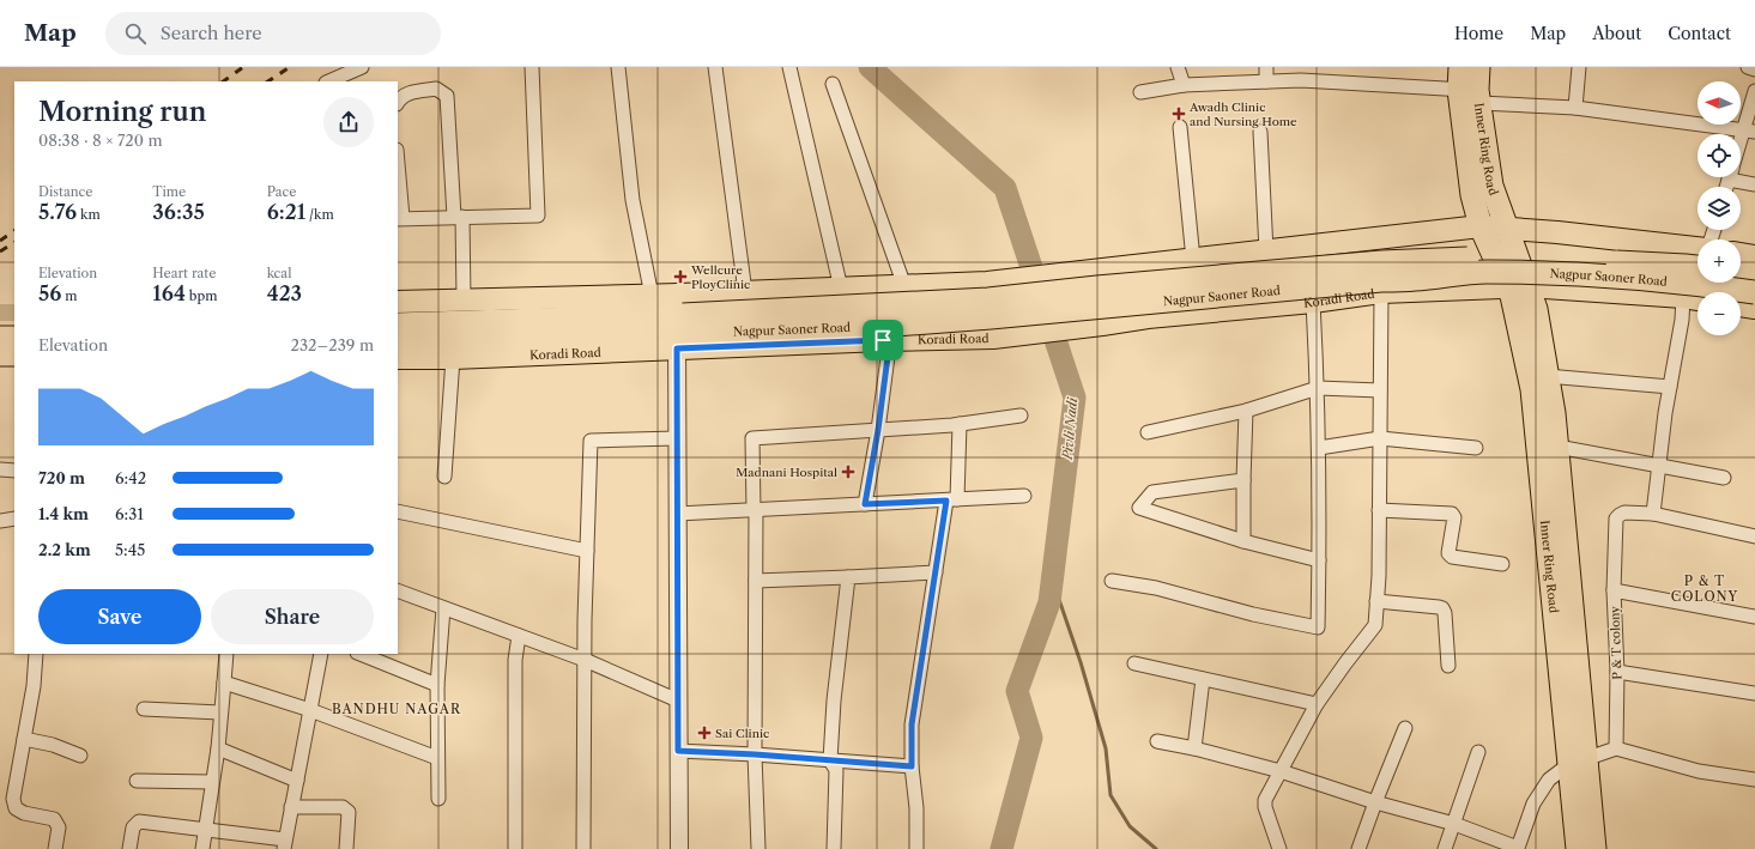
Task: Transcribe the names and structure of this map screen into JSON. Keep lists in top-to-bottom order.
{
  "streets": {
    "highway": ["Inner Ring Road", "Nagpur Saoner Road", "Koradi Road"],
    "street": ["P & T colony"]
  },
  "crossings": [
    ["Inner Ring Road", "Koradi Road"],
    ["Nagpur Saoner Road", "Koradi Road"]
  ],
  "districts": ["P & T COLONY", "BANDHU NAGAR"],
  "water": ["Pivli Nadi"],
  "places": {
    "health": [
      "Awadh Clinic and Nursing Home",
      "Wellcure PloyClinic",
      "Madnani Hospital",
      "Sai Clinic"
    ]
  },
  "north": "left",
  "page": {
    "header": "Map",
    "search": "Search here",
    "nav": [
      "Home",
      "Map",
      "About",
      "Contact"
    ],
    "map_buttons": ["+", "−"],
    "heading": ["Morning run", "08:38 · 8 × 720 m"],
    "stats": [
      ["Distance", "5.76 km"],
      ["Time", "36:35"],
      ["Pace", "6:21 /km"],
      ["Elevation", "56 m"],
      ["Heart rate", "164 bpm"],
      ["kcal", "423"]
    ],
    "chart": ["Elevation", "232–239 m"],
    "list": [
      {
        "name": "720 m",
        "note": "6:42"
      },
      {
        "name": "1.4 km",
        "note": "6:31"
      },
      {
        "name": "2.2 km",
        "note": "5:45"
      }
    ],
    "buttons": ["Save", "Share"]
  }
}
